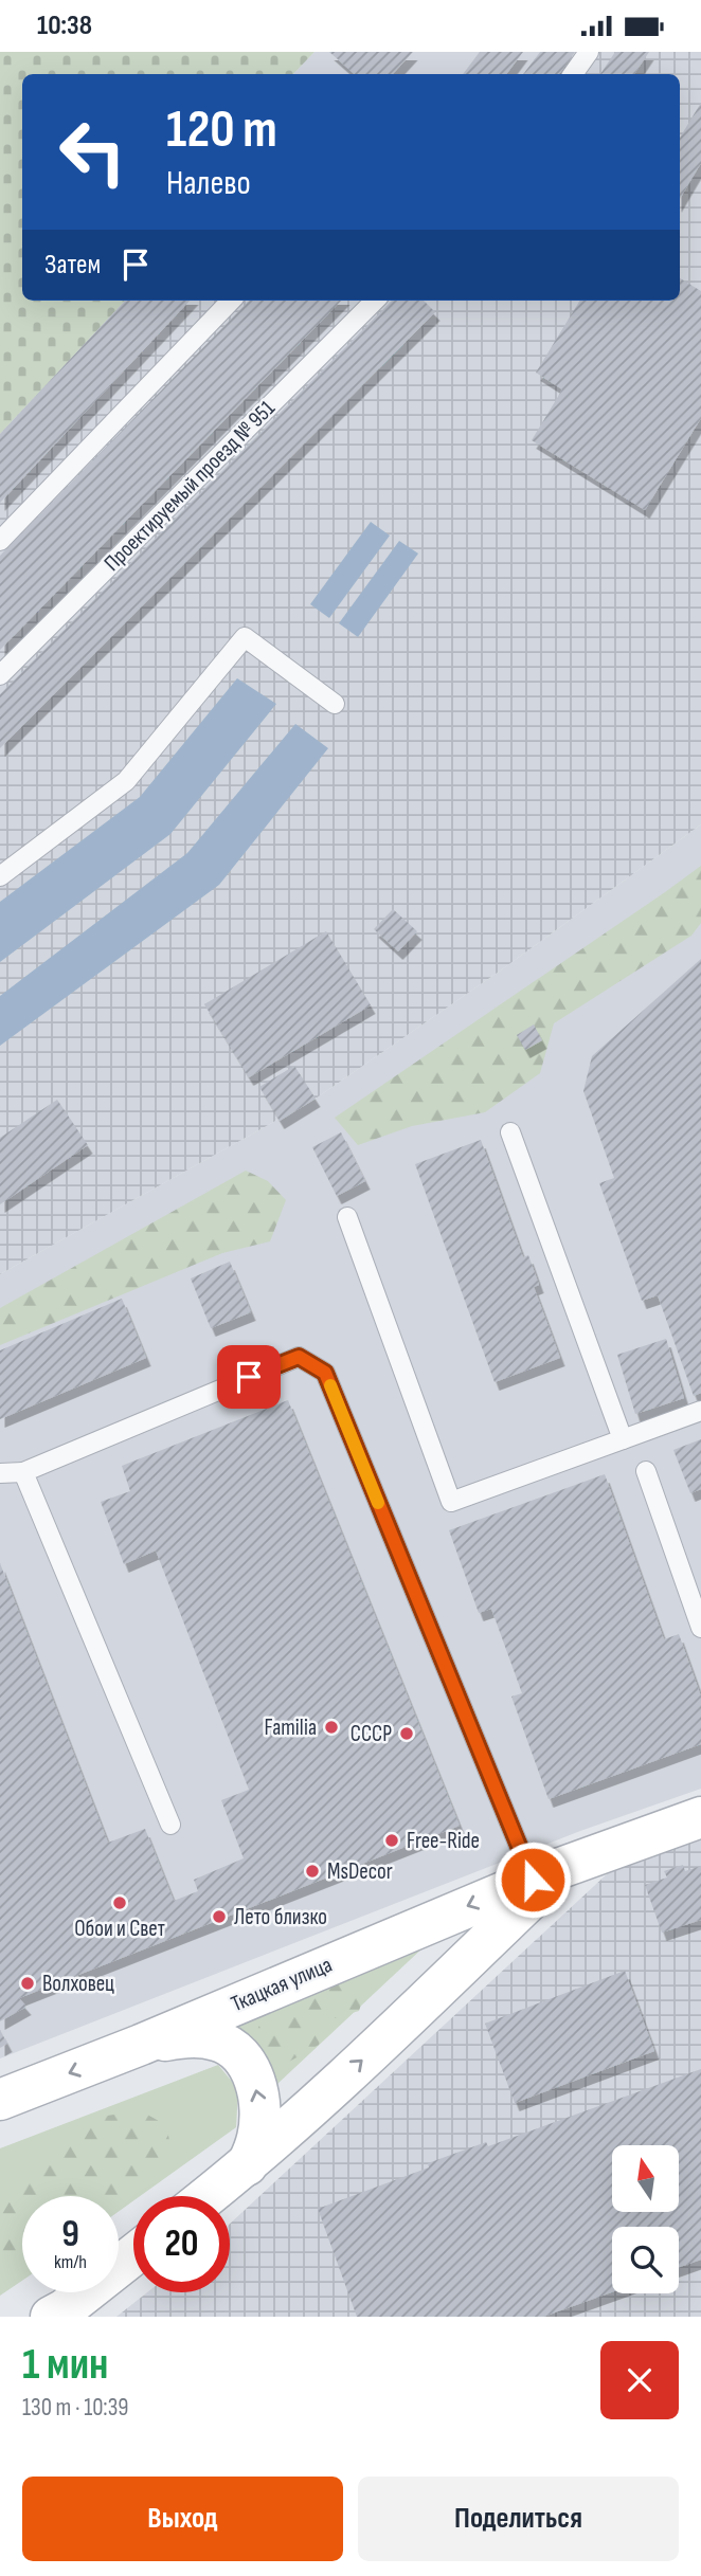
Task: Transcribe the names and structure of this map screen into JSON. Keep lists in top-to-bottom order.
{
  "streets": {
    "street": ["Ткацкая улица"],
    "lane": ["Проектируемый проезд № 951"]
  },
  "places": [
    "Familia",
    "СССР",
    "Free-Ride",
    "MsDecor",
    "Обои и Свет",
    "Лето близко",
    "Волховец"
  ],
  "north": "top",
  "page": {
    "status": "10:38",
    "turn": ["120 m", "Налево"],
    "then": "Затем",
    "speed": "9 km/h",
    "limit": "20",
    "heading": ["1 мин", "130 m · 10:39"],
    "buttons": ["Выход", "Поделиться"]
  }
}
